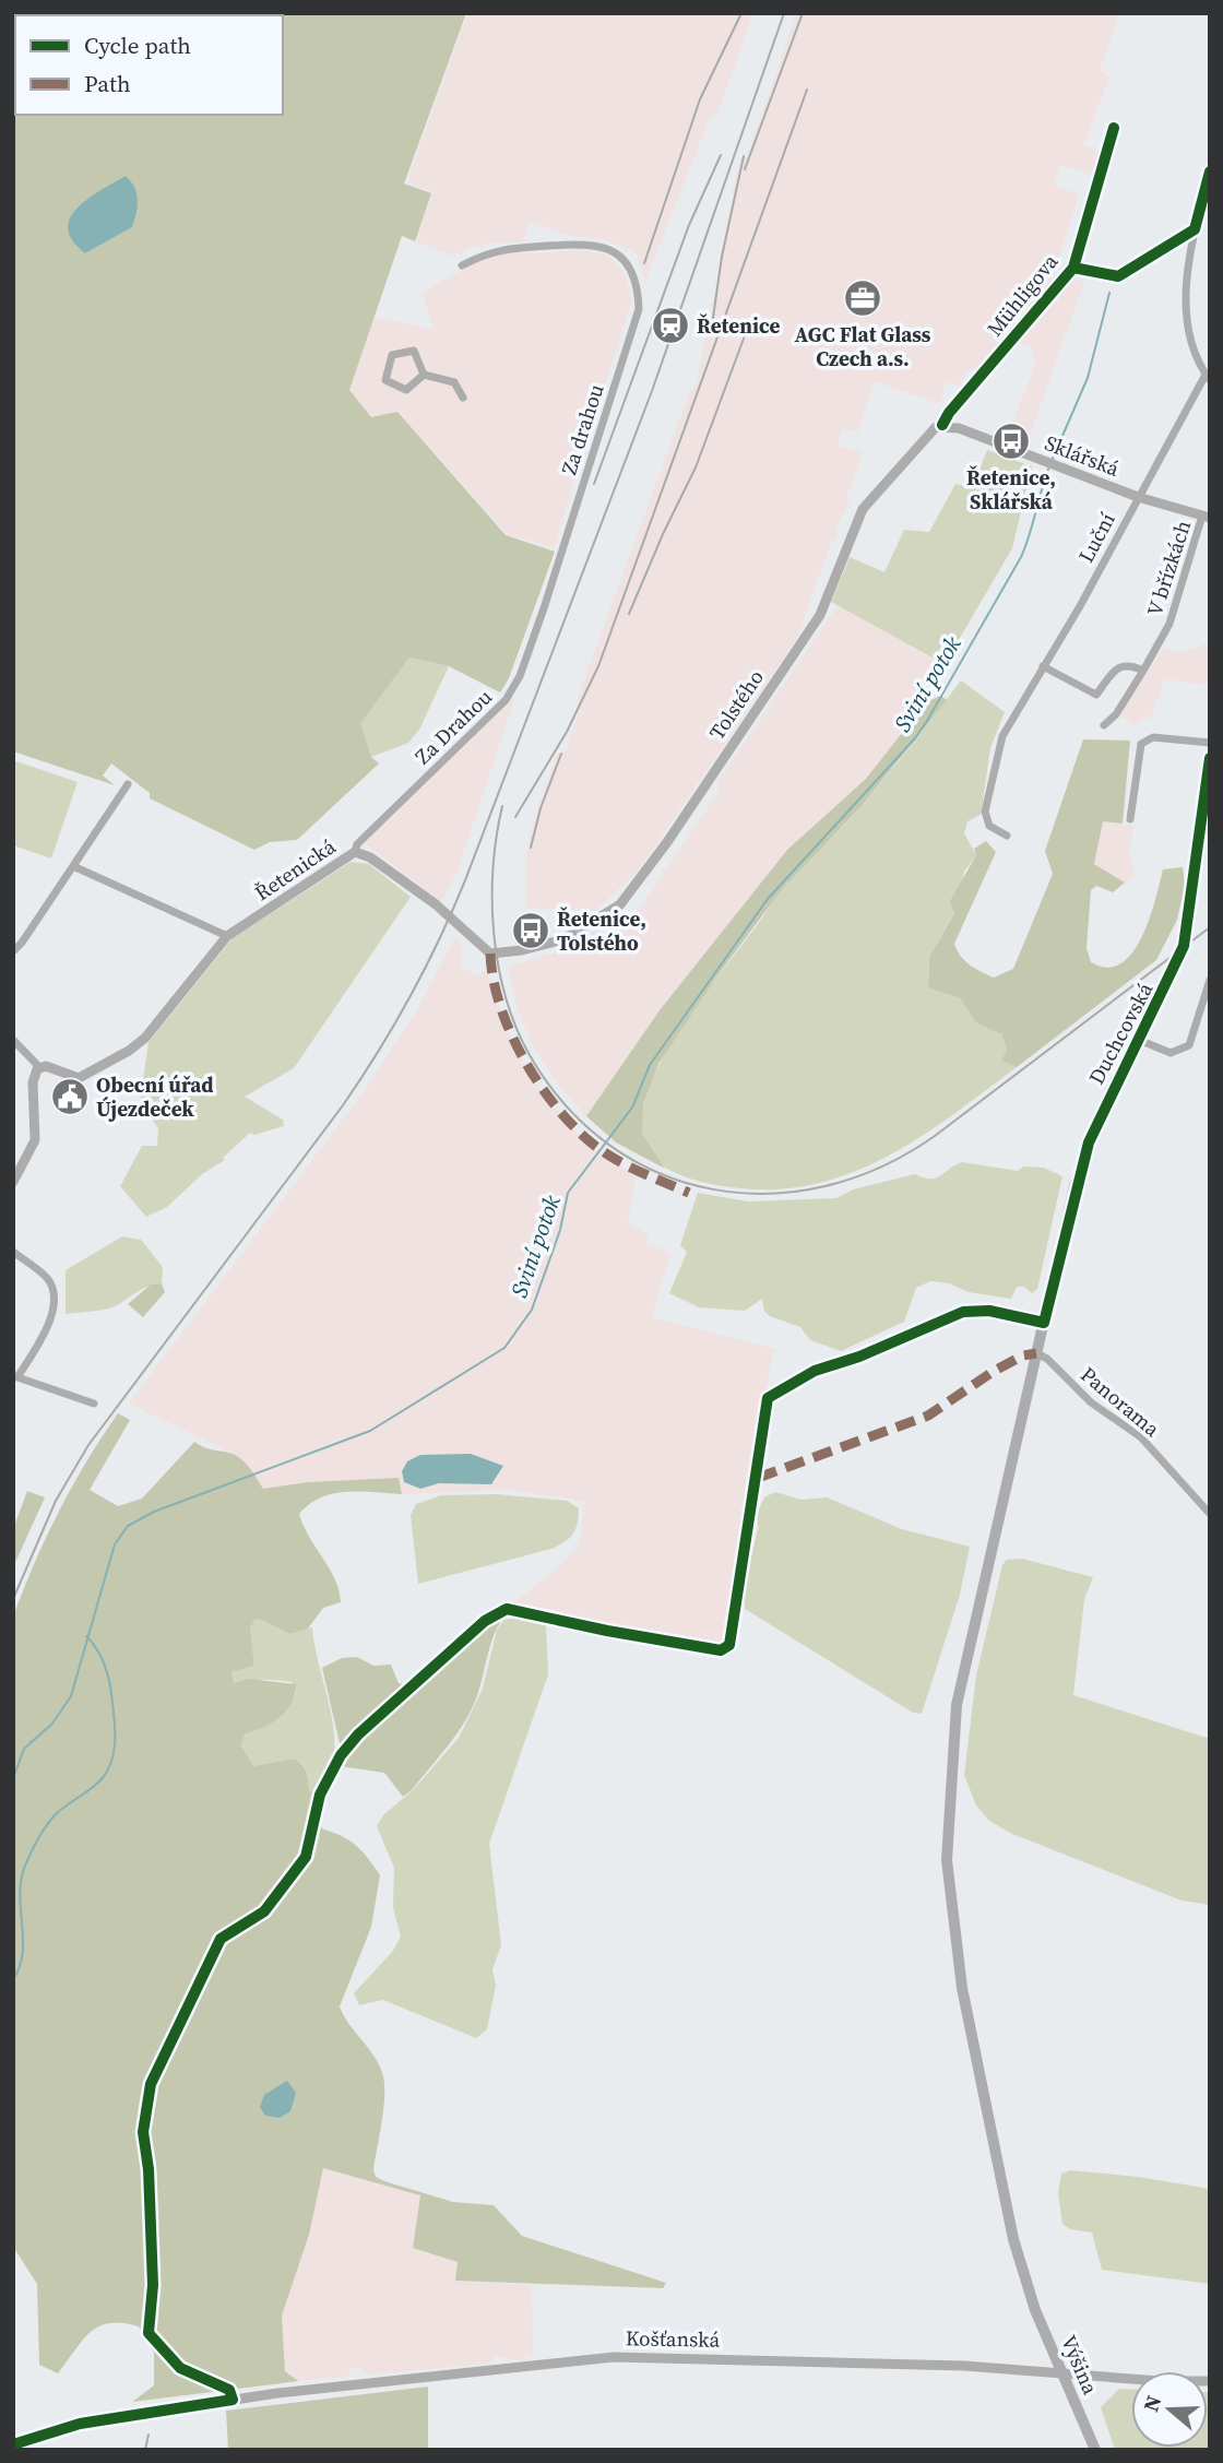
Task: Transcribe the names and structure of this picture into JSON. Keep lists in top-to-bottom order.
{
  "streets": {
    "main road": ["Duchcovská", "Výšina"],
    "street": [
      "Mühligova",
      "Za drahou",
      "Sklářská",
      "Luční",
      "V břízkách",
      "Tolstého",
      "Za Drahou",
      "Řetenická",
      "Panorama",
      "Košťanská"
    ]
  },
  "crossings": [
    ["Mühligova", "Sklářská"],
    ["Mühligova", "Tolstého"],
    ["Za drahou", "Za Drahou"],
    ["Sklářská", "Luční"],
    ["Sklářská", "V břízkách"],
    ["Sklářská", "Tolstého"],
    ["Tolstého", "Řetenická"],
    ["Za Drahou", "Řetenická"],
    ["Duchcovská", "Panorama"],
    ["Duchcovská", "Výšina"],
    ["Košťanská", "Výšina"]
  ],
  "water": ["Sviní potok"],
  "places": {
    "office": ["AGC Flat Glass Czech a.s."],
    "station": ["Řetenice"],
    "bus stop": ["Řetenice, Sklářská", "Řetenice, Tolstého"],
    "public building": ["Obecní úřad Újezdeček"]
  },
  "legend": ["Cycle path", "Path"],
  "north": "left"
}
